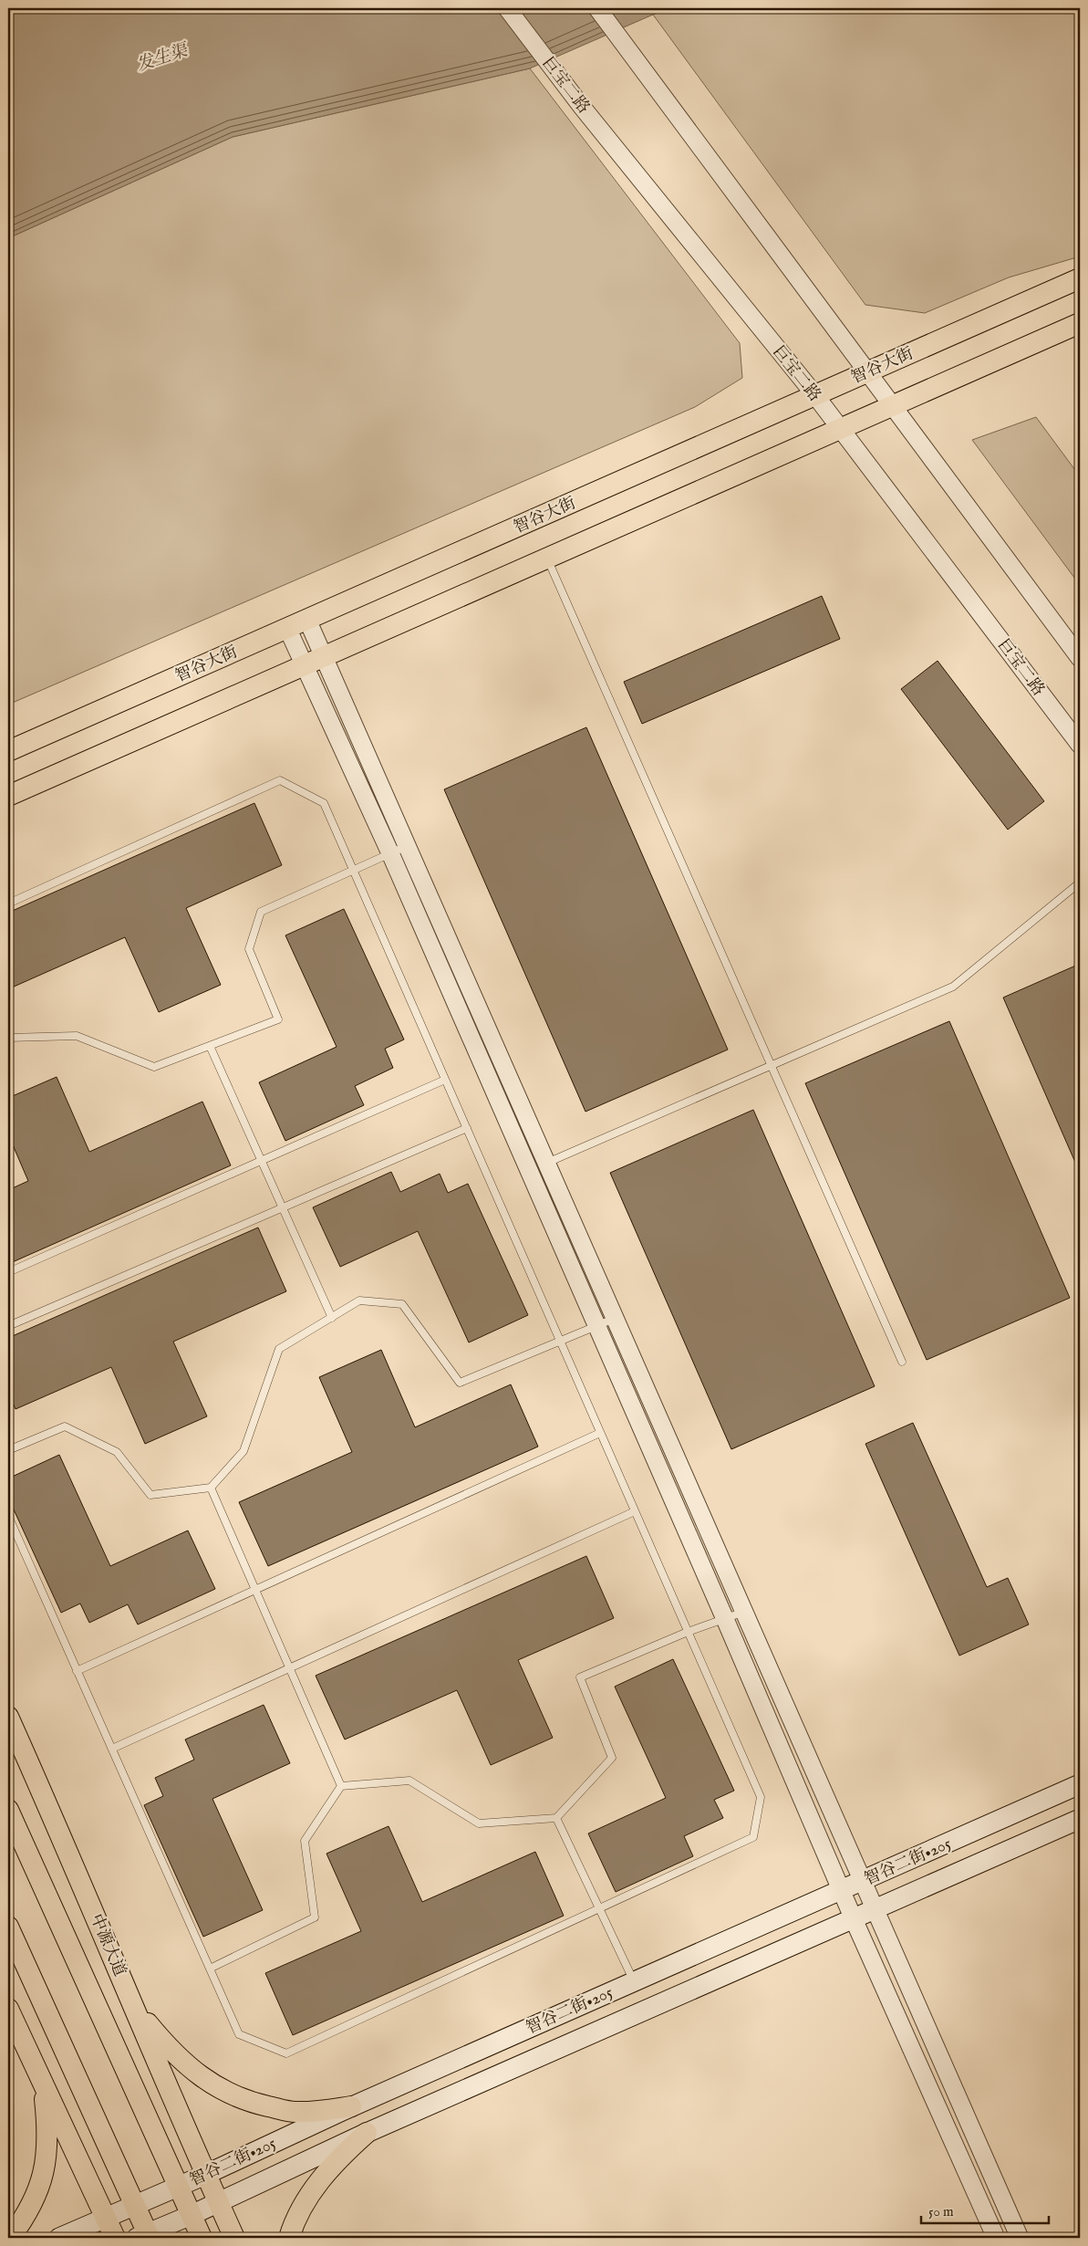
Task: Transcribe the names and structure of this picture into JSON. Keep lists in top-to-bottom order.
{
  "streets": {
    "main road": ["智谷大街", "智谷二街•205", "中源大道"],
    "street": ["巨宝二路"]
  },
  "crossings": [
    ["巨宝二路", "智谷大街"],
    ["智谷二街•205", "中源大道"]
  ],
  "water": ["发生渠"],
  "scale_bar": "50 m"
}
